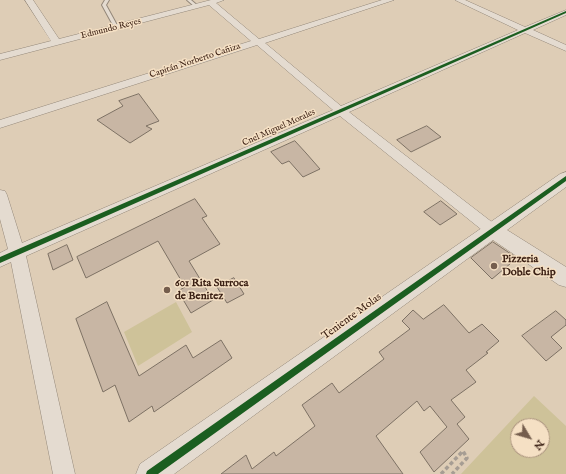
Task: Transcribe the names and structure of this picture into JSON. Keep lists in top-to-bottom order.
{
  "streets": {
    "street": [
      "Edmundo Reyes",
      "Capitán Norberto Cañiza",
      "Cnel Miguel Morales",
      "Teniente Molas"
    ]
  },
  "places": ["Pizzeria Doble Chip", "601 Rita Surroca de Benitez"],
  "north": "bottom right"
}
